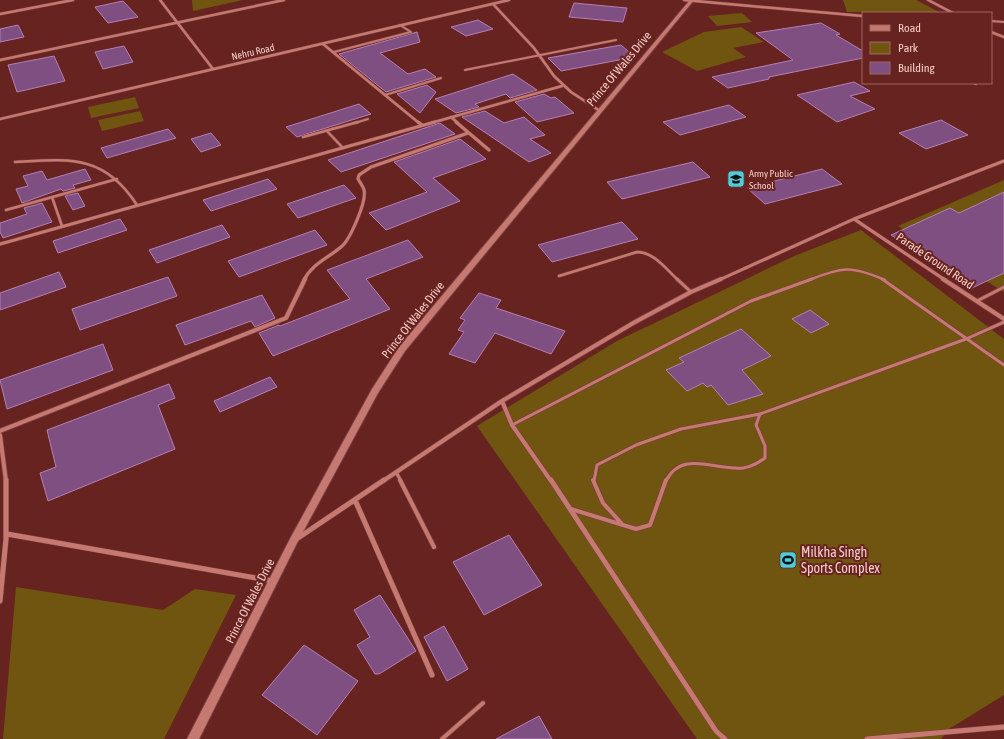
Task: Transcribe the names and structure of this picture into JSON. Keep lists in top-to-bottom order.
{
  "streets": {
    "main road": ["Prince Of Wales Drive"],
    "street": ["Nehru Road", "Parade Ground Road"]
  },
  "places": {
    "school or university": ["Army Public School"],
    "sports": ["Milkha Singh Sports Complex"]
  },
  "legend": ["Road", "Park", "Building"]
}
